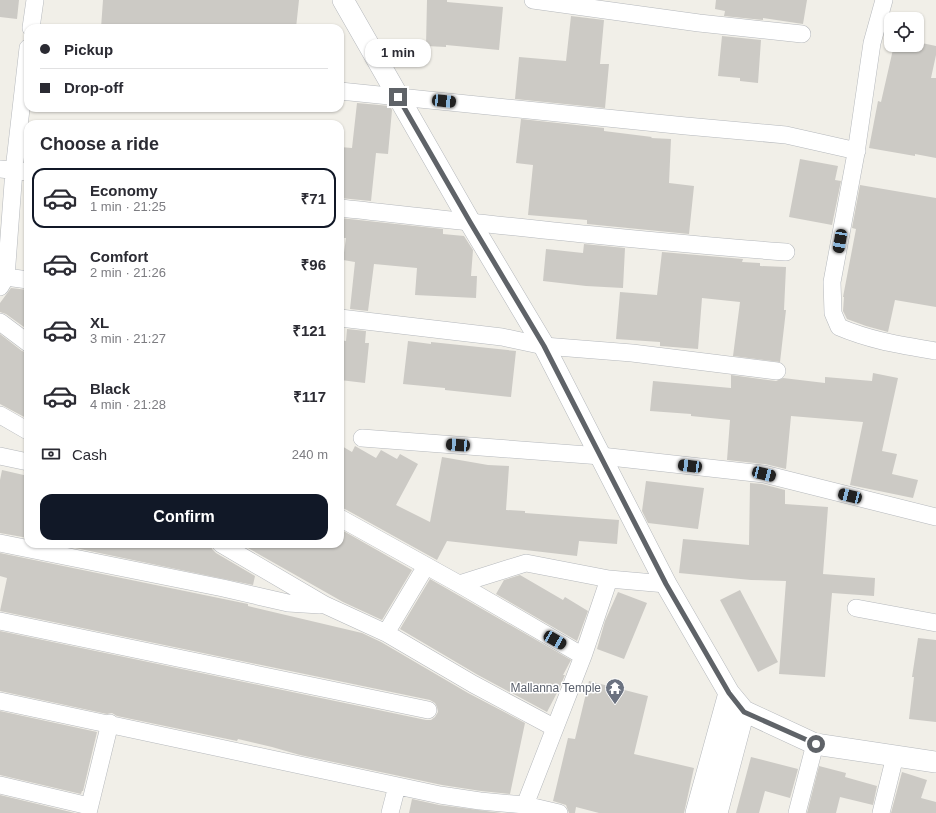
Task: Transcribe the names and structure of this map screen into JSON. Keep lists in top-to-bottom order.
{
  "places": {
    "temple": ["Mallanna Temple"]
  },
  "page": {
    "banner": ["Pickup", "Drop-off"],
    "bubble": "1 min",
    "heading": "Choose a ride",
    "list": [
      {
        "name": "Economy",
        "note": "1 min · 21:25",
        "value": "₹71"
      },
      {
        "name": "Comfort",
        "note": "2 min · 21:26",
        "value": "₹96"
      },
      {
        "name": "XL",
        "note": "3 min · 21:27",
        "value": "₹121"
      },
      {
        "name": "Black",
        "note": "4 min · 21:28",
        "value": "₹117"
      }
    ],
    "pay": ["Cash", "240 m"],
    "buttons": "Confirm"
  }
}
